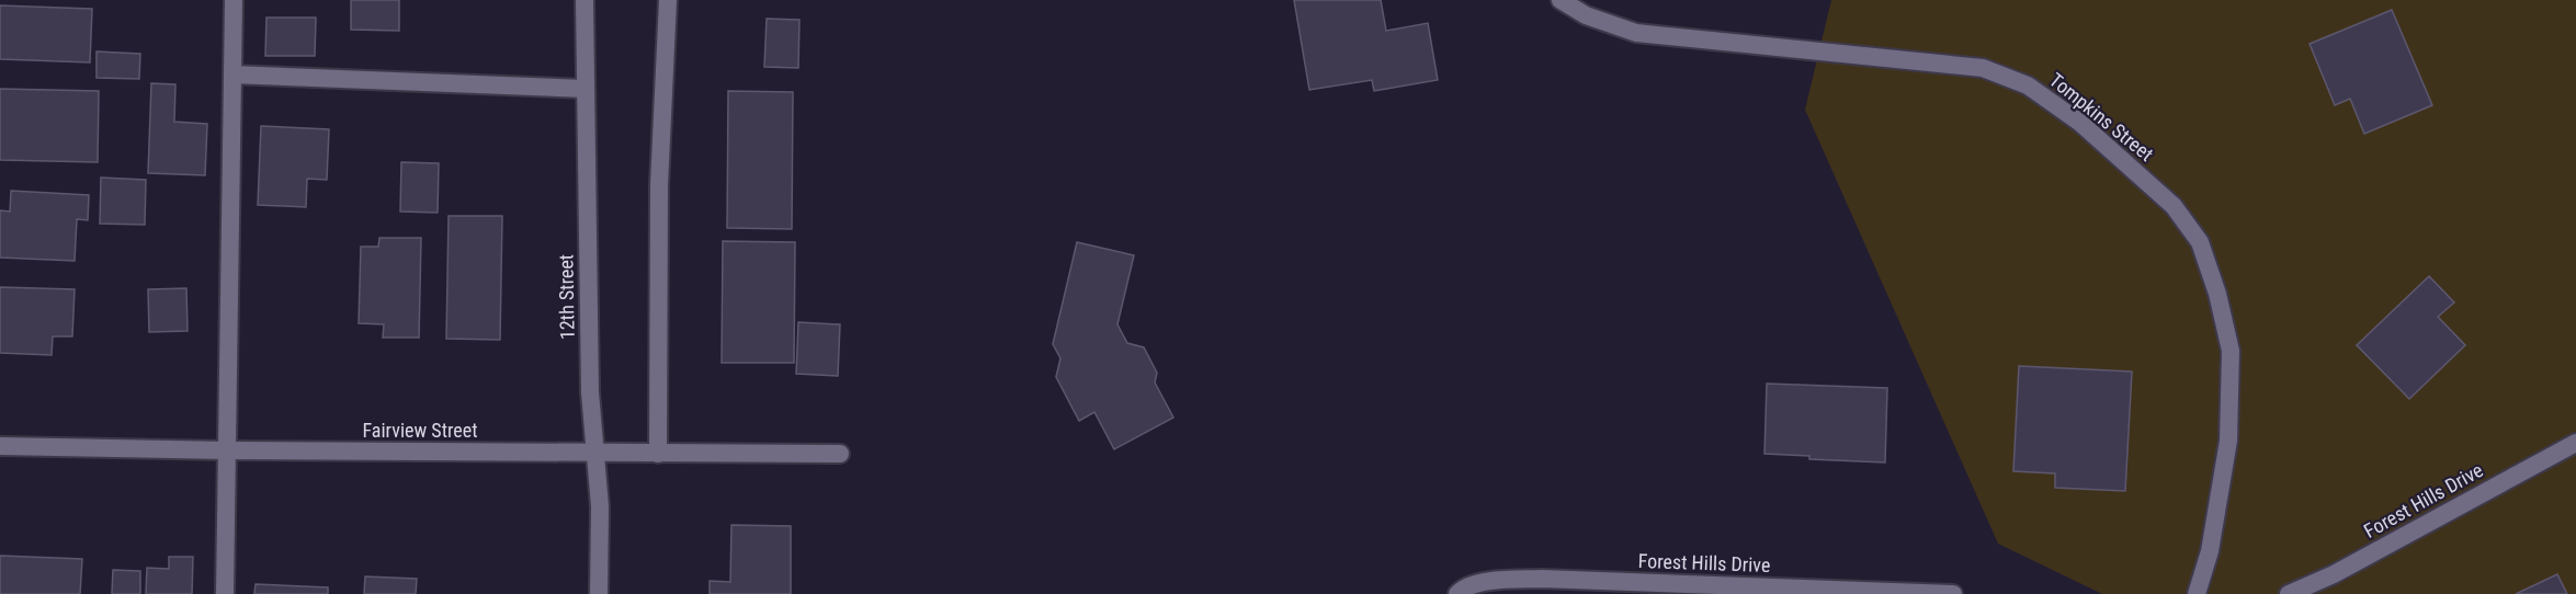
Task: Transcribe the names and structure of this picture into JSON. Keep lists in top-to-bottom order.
{
  "streets": {
    "street": [
      "Tompkins Street",
      "12th Street",
      "Fairview Street",
      "Forest Hills Drive"
    ]
  },
  "crossings": [
    ["12th Street", "Fairview Street"]
  ]
}
